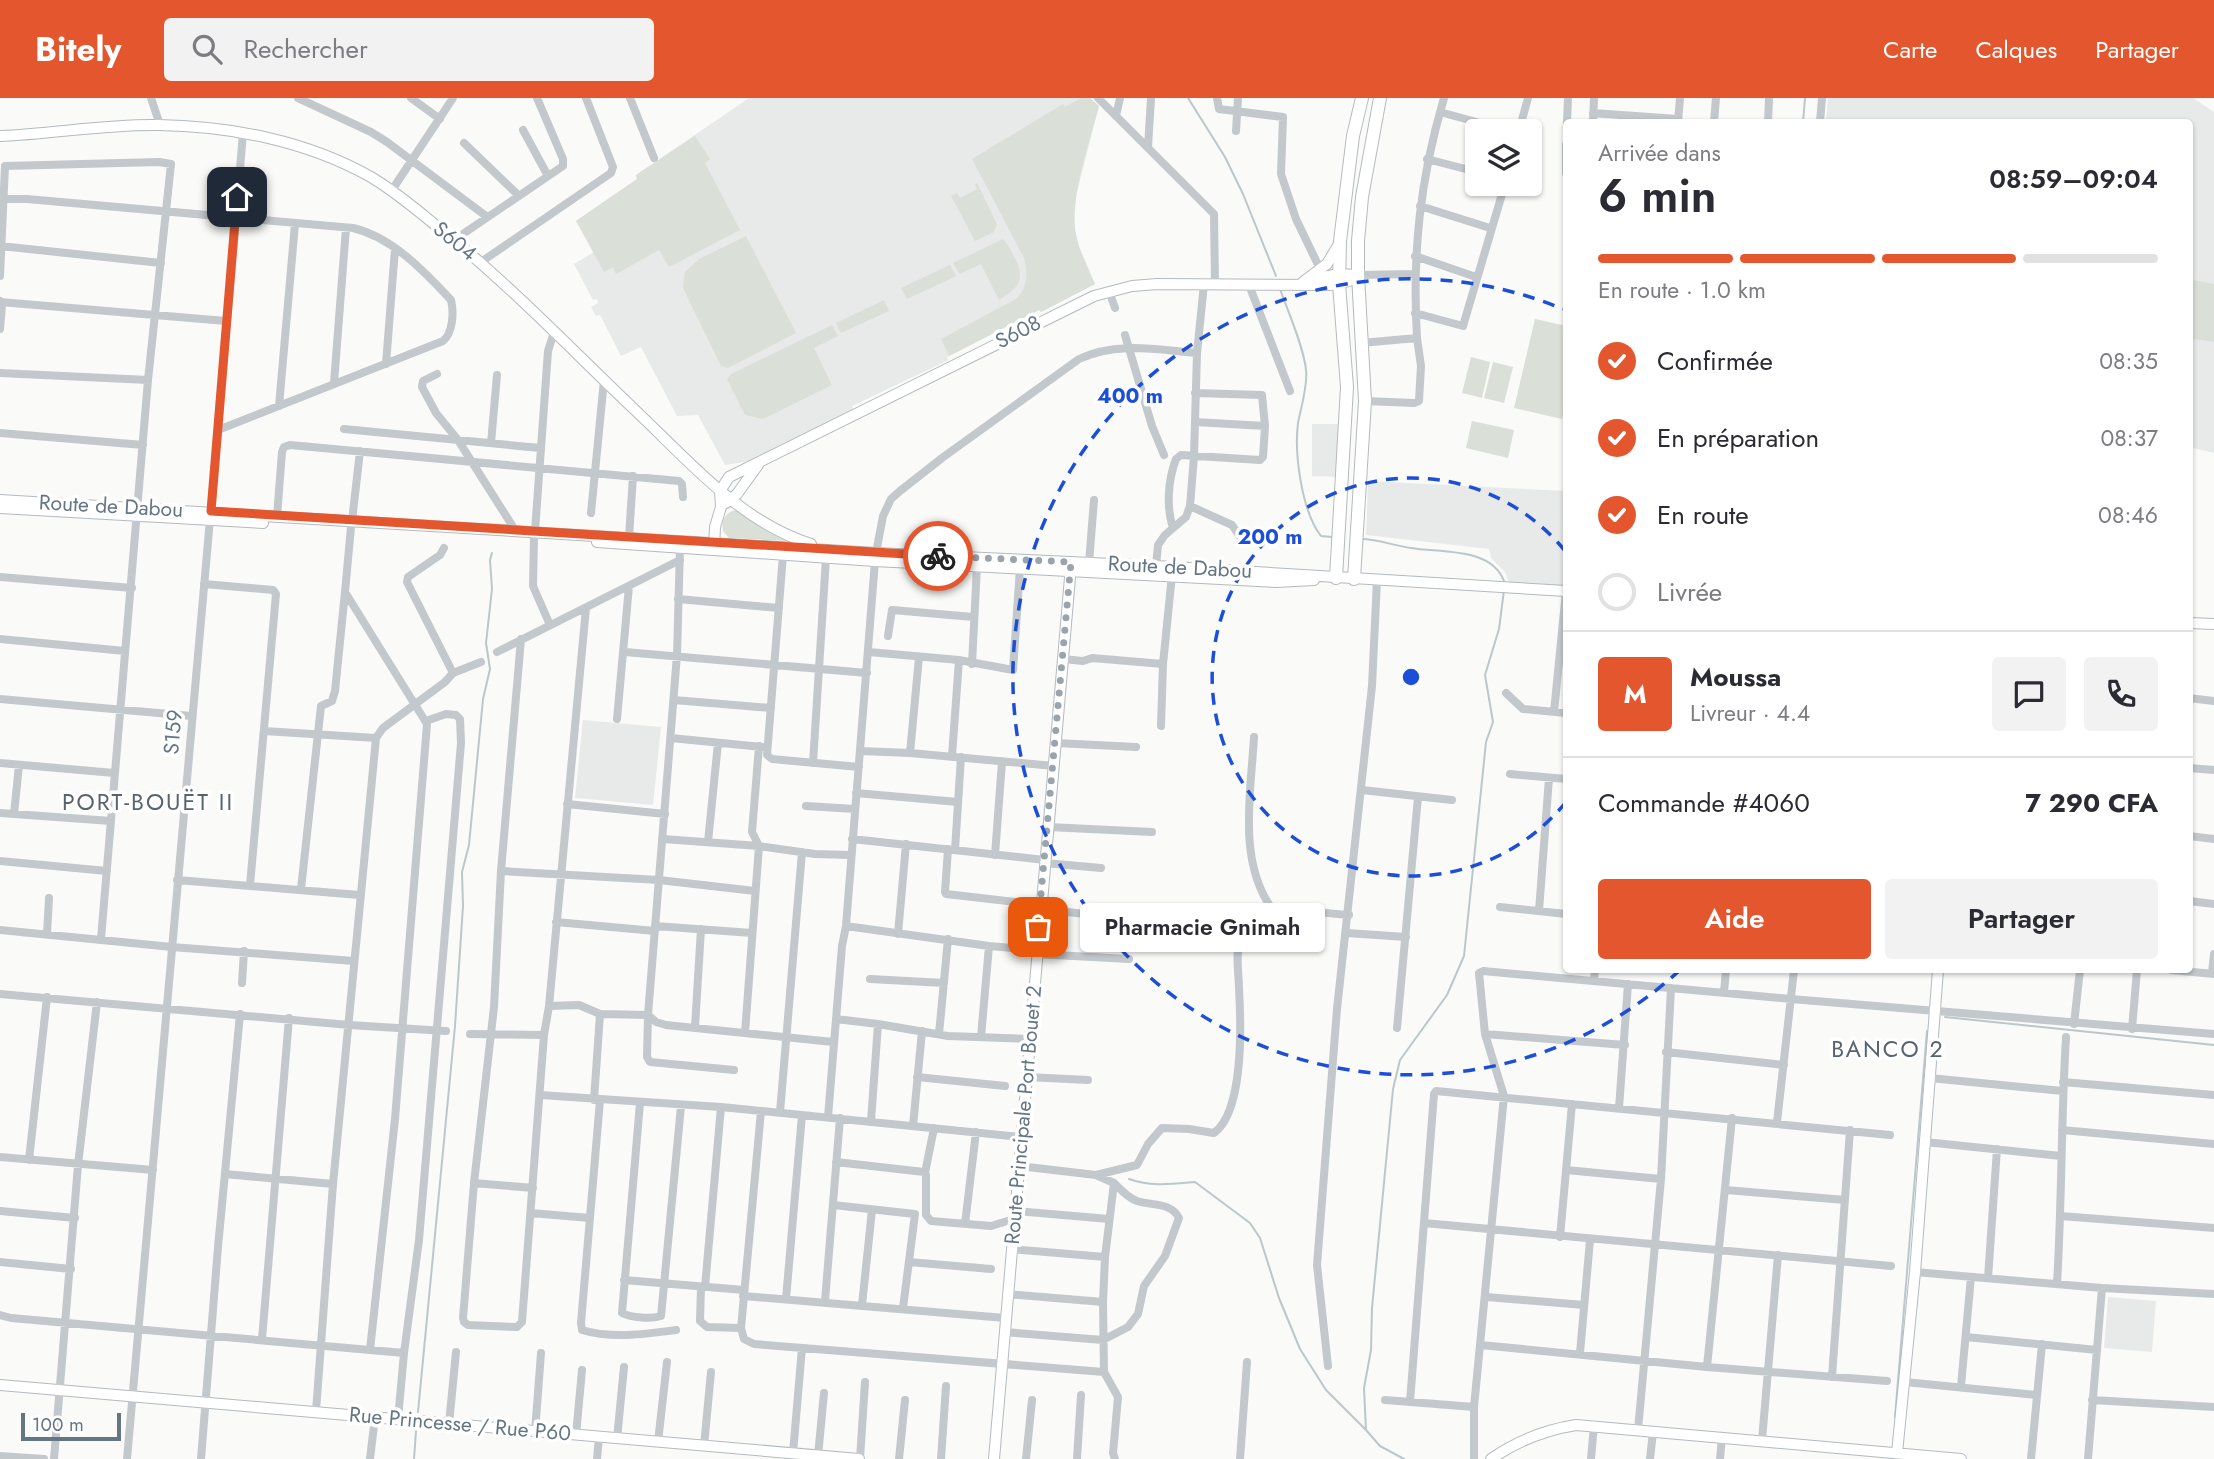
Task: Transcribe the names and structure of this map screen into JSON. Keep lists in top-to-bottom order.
{
  "streets": {
    "street": [
      "S604",
      "S608",
      "Route de Dabou",
      "S159",
      "Route Principale Port Bouet 2",
      "Rue Princesse / Rue P60"
    ]
  },
  "crossings": [
    ["S604", "S608"],
    ["S604", "Route de Dabou"],
    ["S604", "S159"],
    ["Route de Dabou", "S159"],
    ["Route de Dabou", "Route Principale Port Bouet 2"],
    ["S159", "Rue Princesse / Rue P60"]
  ],
  "districts": ["PORT-BOUËT II", "BANCO 2"],
  "places": ["Pharmacie Gnimah"],
  "scale_bar": "100 m",
  "page": {
    "header": "Bitely",
    "search": "Rechercher",
    "nav": ["Carte", "Calques", "Partager"],
    "heading": ["6 min", "Arrivée dans", "08:59–09:04"],
    "panel": [
      "Moussa",
      "Livreur · 4.4",
      "Commande #4060",
      "7 290 CFA"
    ],
    "bar": "En route · 1.0 km",
    "list": [
      ["Confirmée", "08:35"],
      ["En préparation", "08:37"],
      ["En route", "08:46"],
      "Livrée"
    ],
    "round": "M",
    "buttons": ["Aide", "Partager"],
    "bubble": "Pharmacie Gnimah",
    "scale": "100 m"
  },
  "rings": ["400 m", "200 m"]
}
